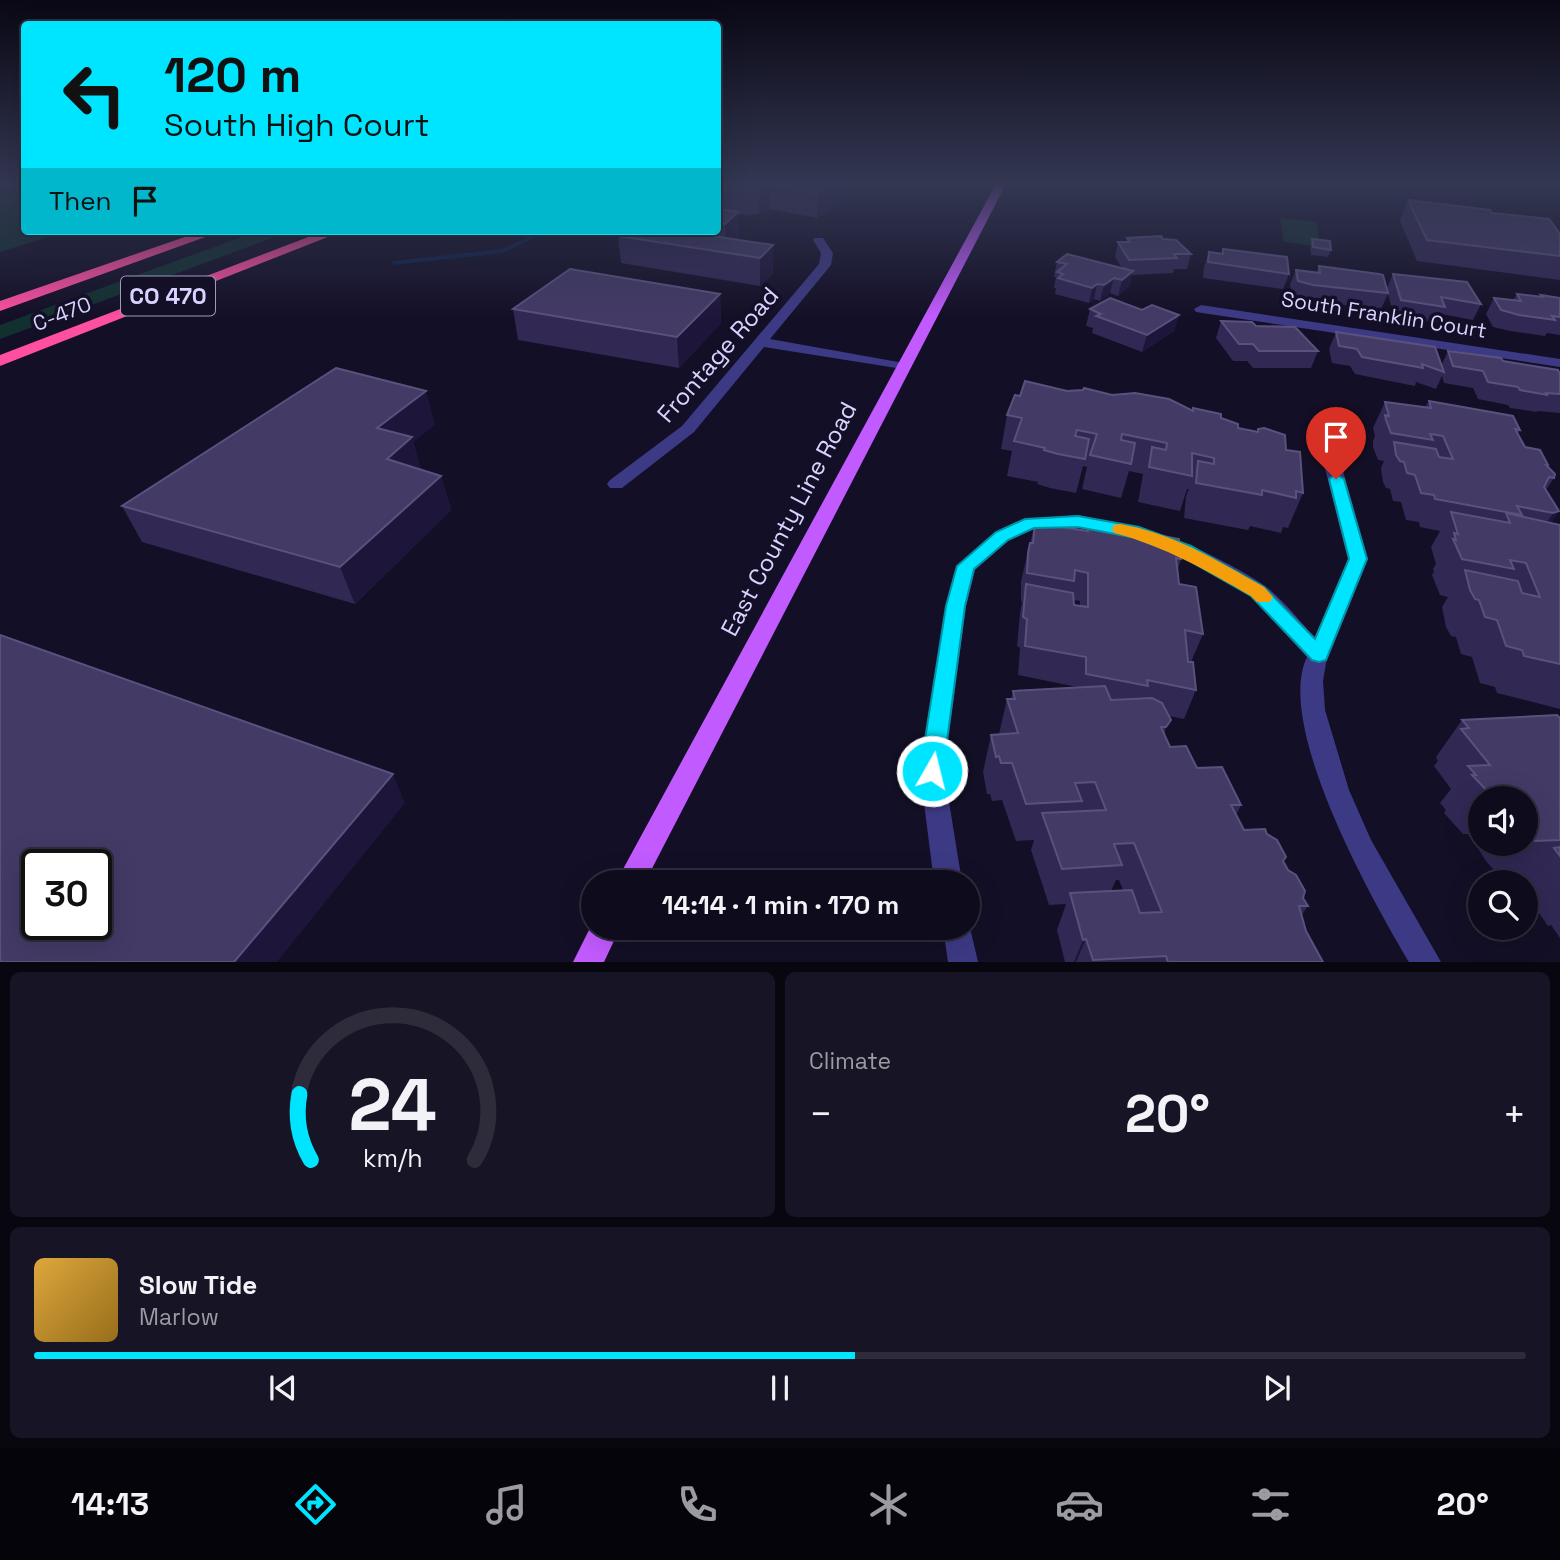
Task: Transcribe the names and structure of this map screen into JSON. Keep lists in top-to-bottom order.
{
  "streets": {
    "highway": ["CO 470", "C-470"],
    "main road": ["East County Line Road"],
    "street": ["South Franklin Court", "Frontage Road"]
  },
  "page": {
    "turn": ["120 m", "South High Court"],
    "then": "Then",
    "limit": "30",
    "trip": "14:14 · 1 min · 170 m",
    "tile": "Climate",
    "heat": ["−", "20°", "+"],
    "song": ["Slow Tide", "Marlow"],
    "tabs": ["14:13", "20°"],
    "gauge": ["24", "km/h"]
  }
}
